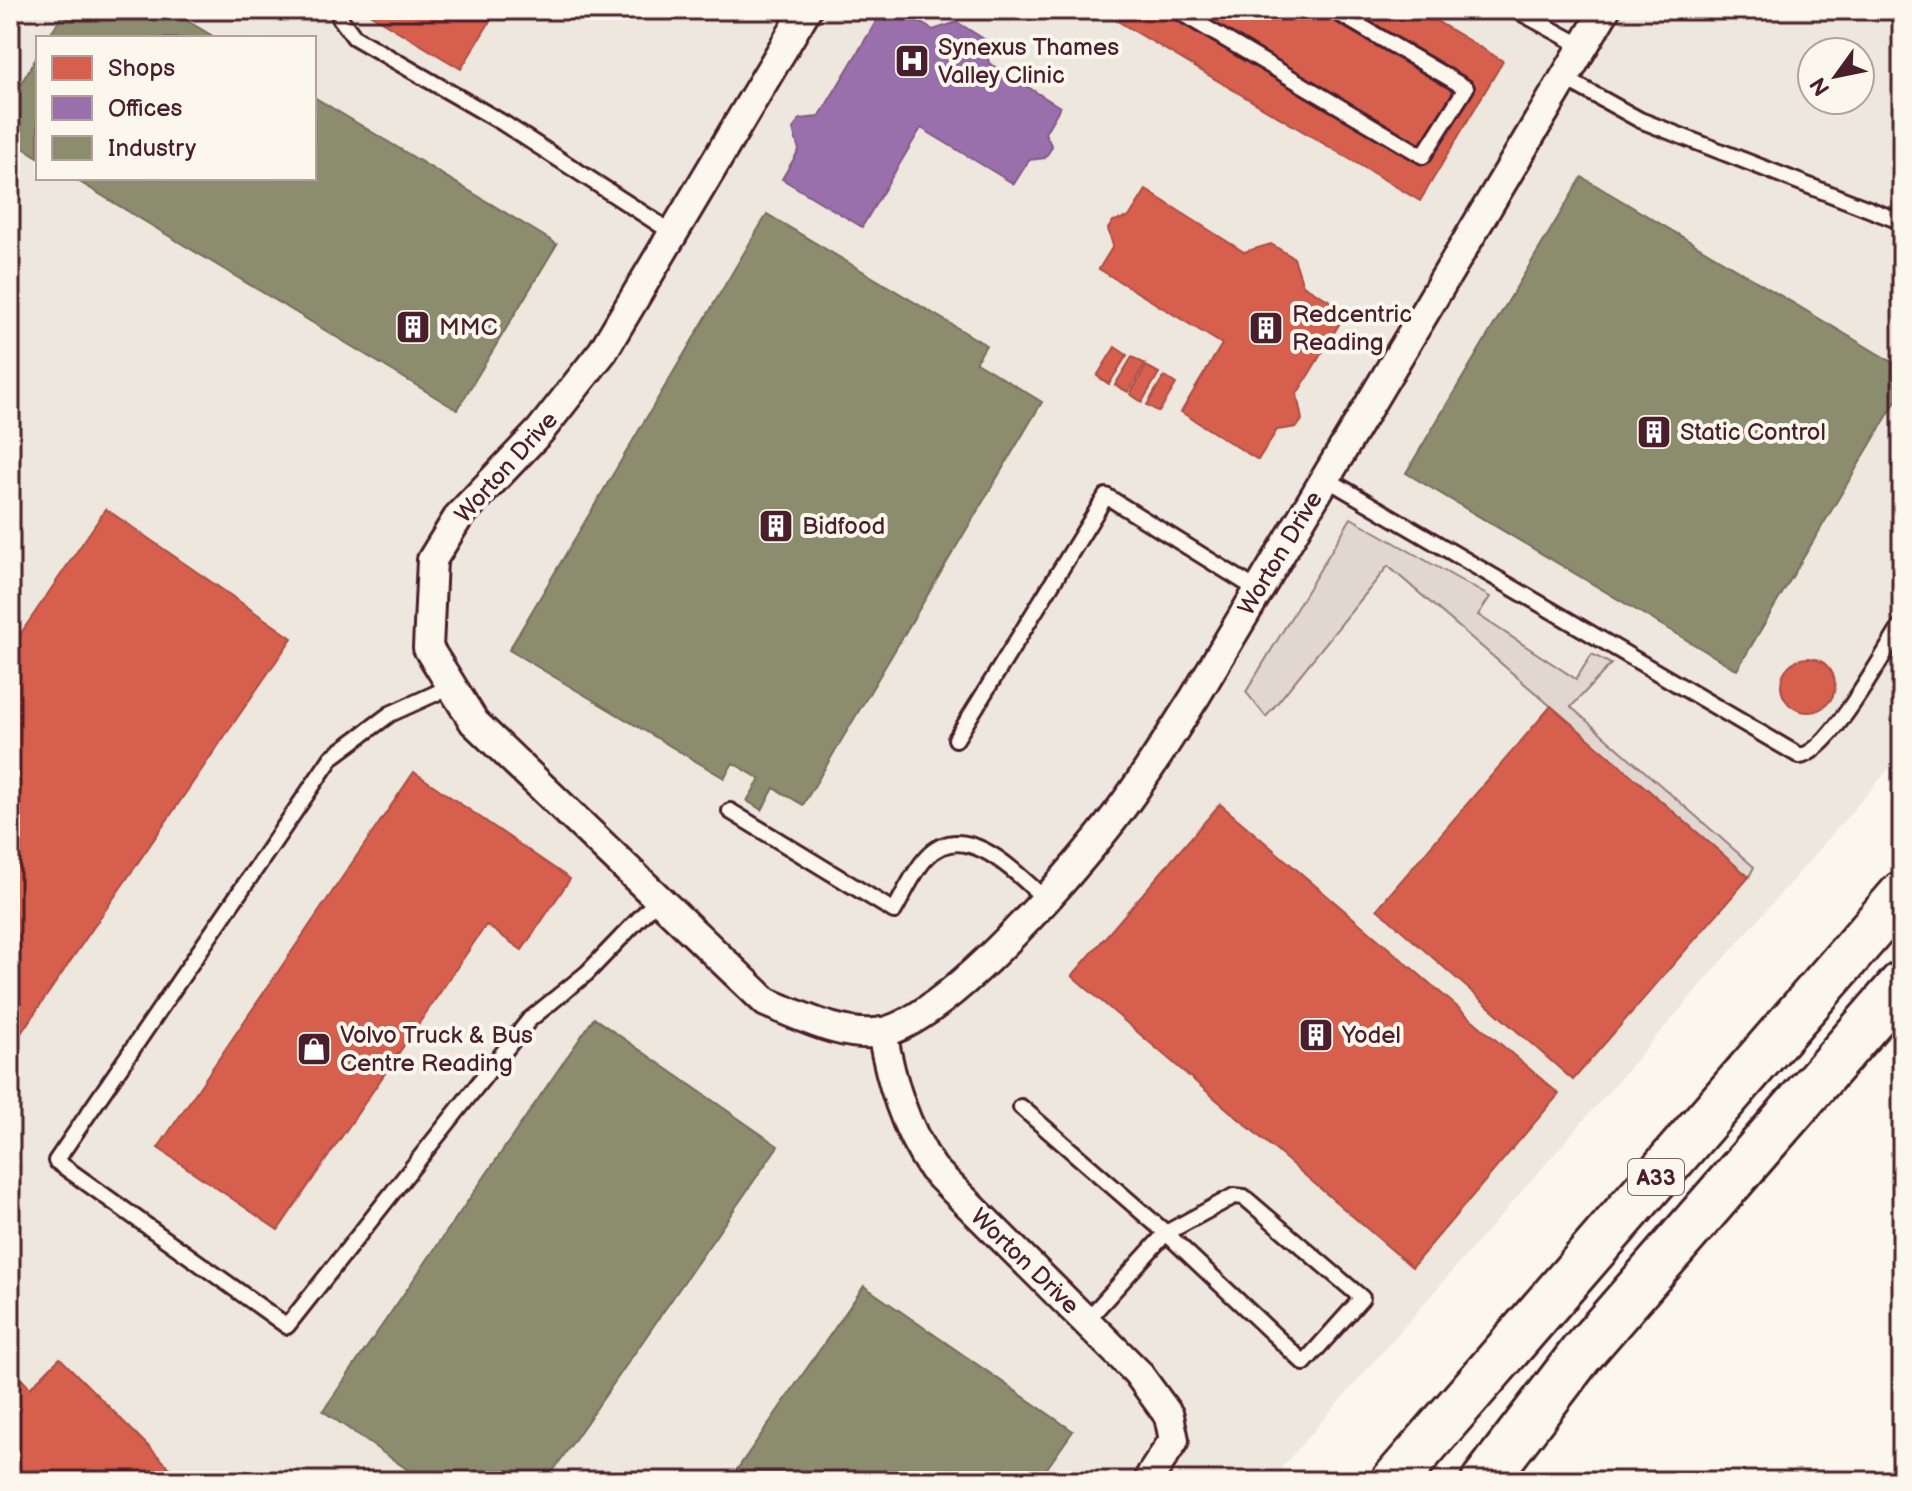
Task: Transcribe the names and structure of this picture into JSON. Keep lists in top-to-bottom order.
{
  "streets": {
    "highway": ["A33"],
    "street": ["Worton Drive"]
  },
  "places": {
    "hospital": ["Synexus Thames Valley Clinic"],
    "building": [
      "MMC",
      "Redcentric Reading",
      "Static Control",
      "Bidfood",
      "Yodel"
    ],
    "shop": ["Volvo Truck & Bus Centre Reading"]
  },
  "legend": ["Shops", "Offices", "Industry"],
  "north": "bottom left"
}
